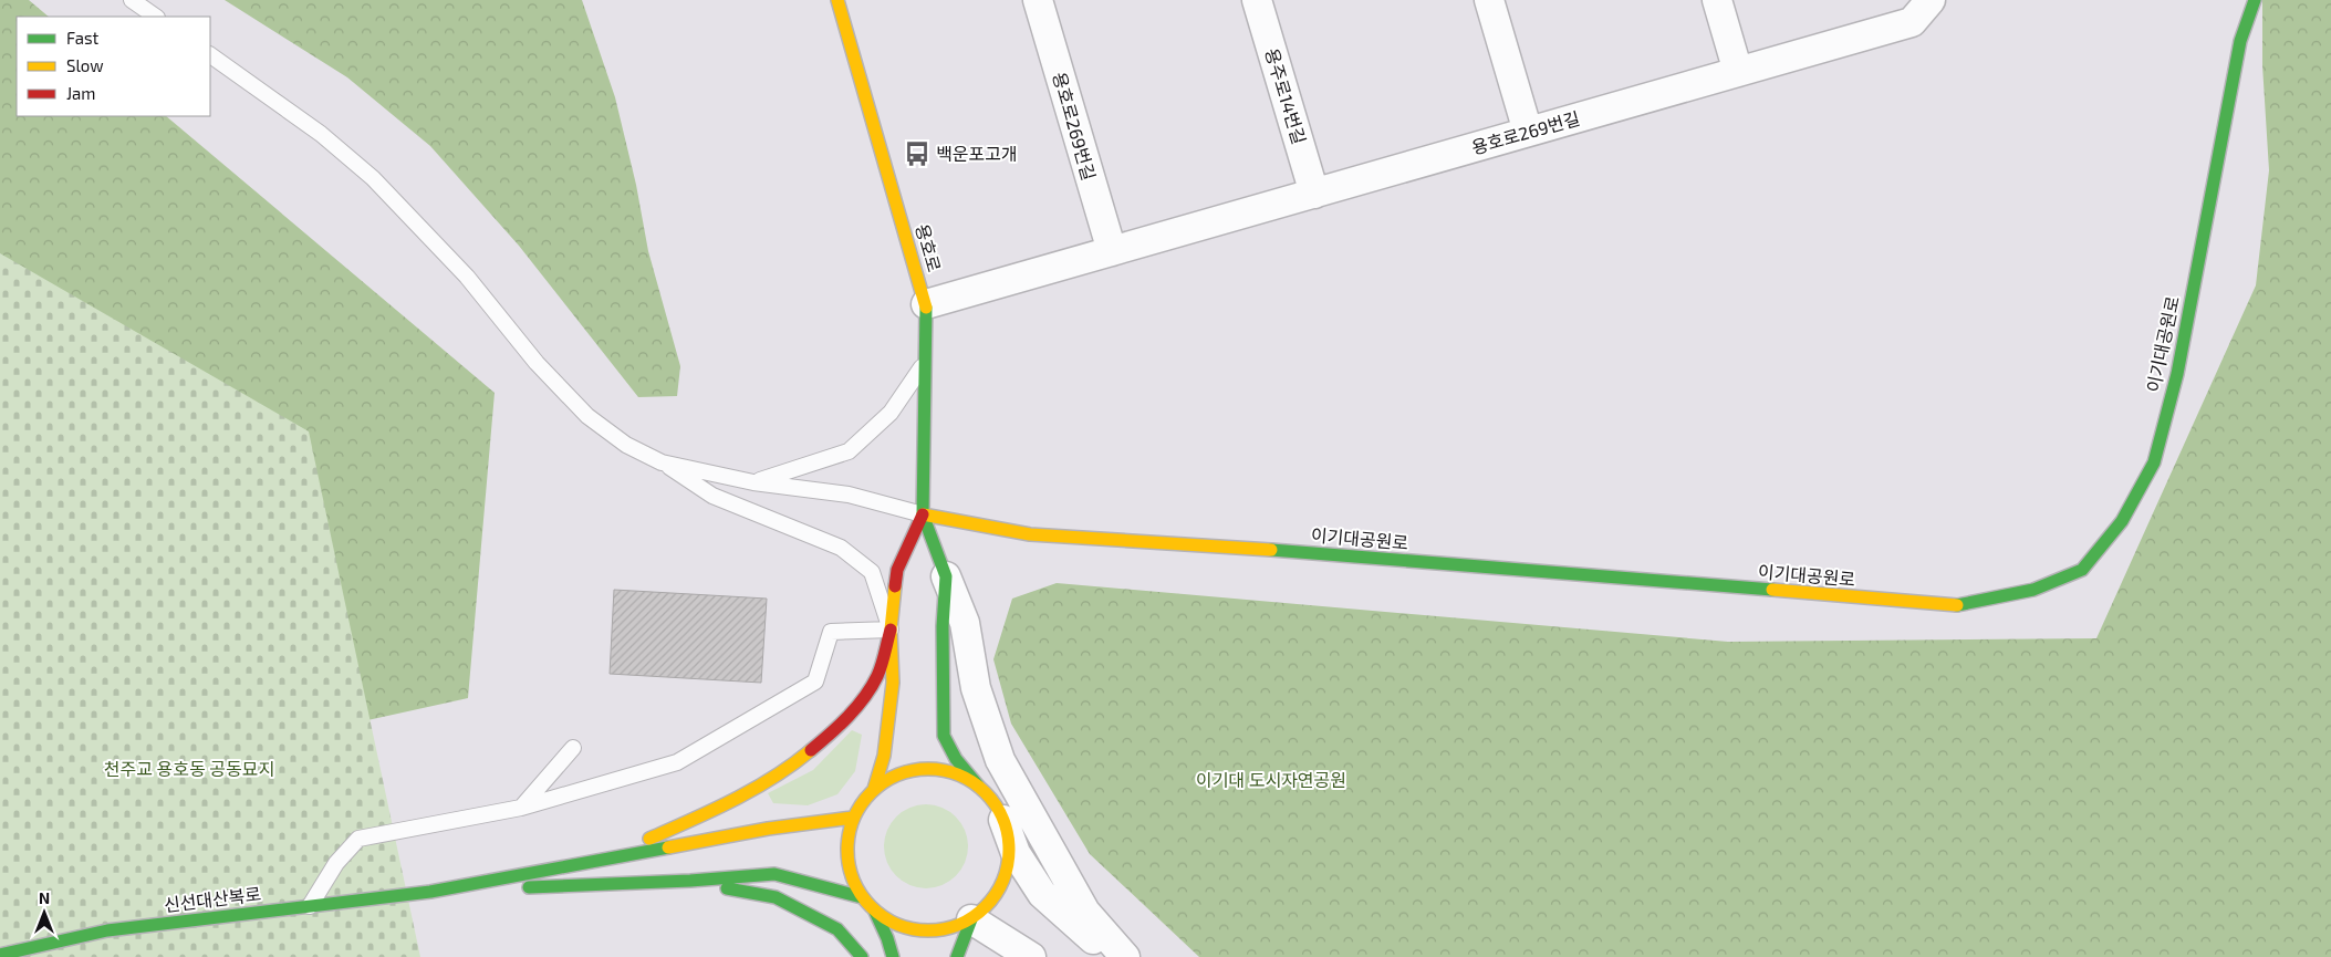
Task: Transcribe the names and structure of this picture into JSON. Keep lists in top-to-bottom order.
{
  "streets": {
    "main road": ["용호로", "이기대공원로", "신선대산복로"],
    "street": ["용주로14번길", "용호로269번길"]
  },
  "crossings": [
    ["용주로14번길", "용호로269번길"],
    ["용호로269번길", "용호로"],
    ["용호로", "이기대공원로"]
  ],
  "parks": ["천주교 용호동 공동묘지", "이기대 도시자연공원"],
  "places": {
    "bus stop": ["백운포고개"]
  },
  "legend": ["Fast", "Slow", "Jam"],
  "north": "top"
}
